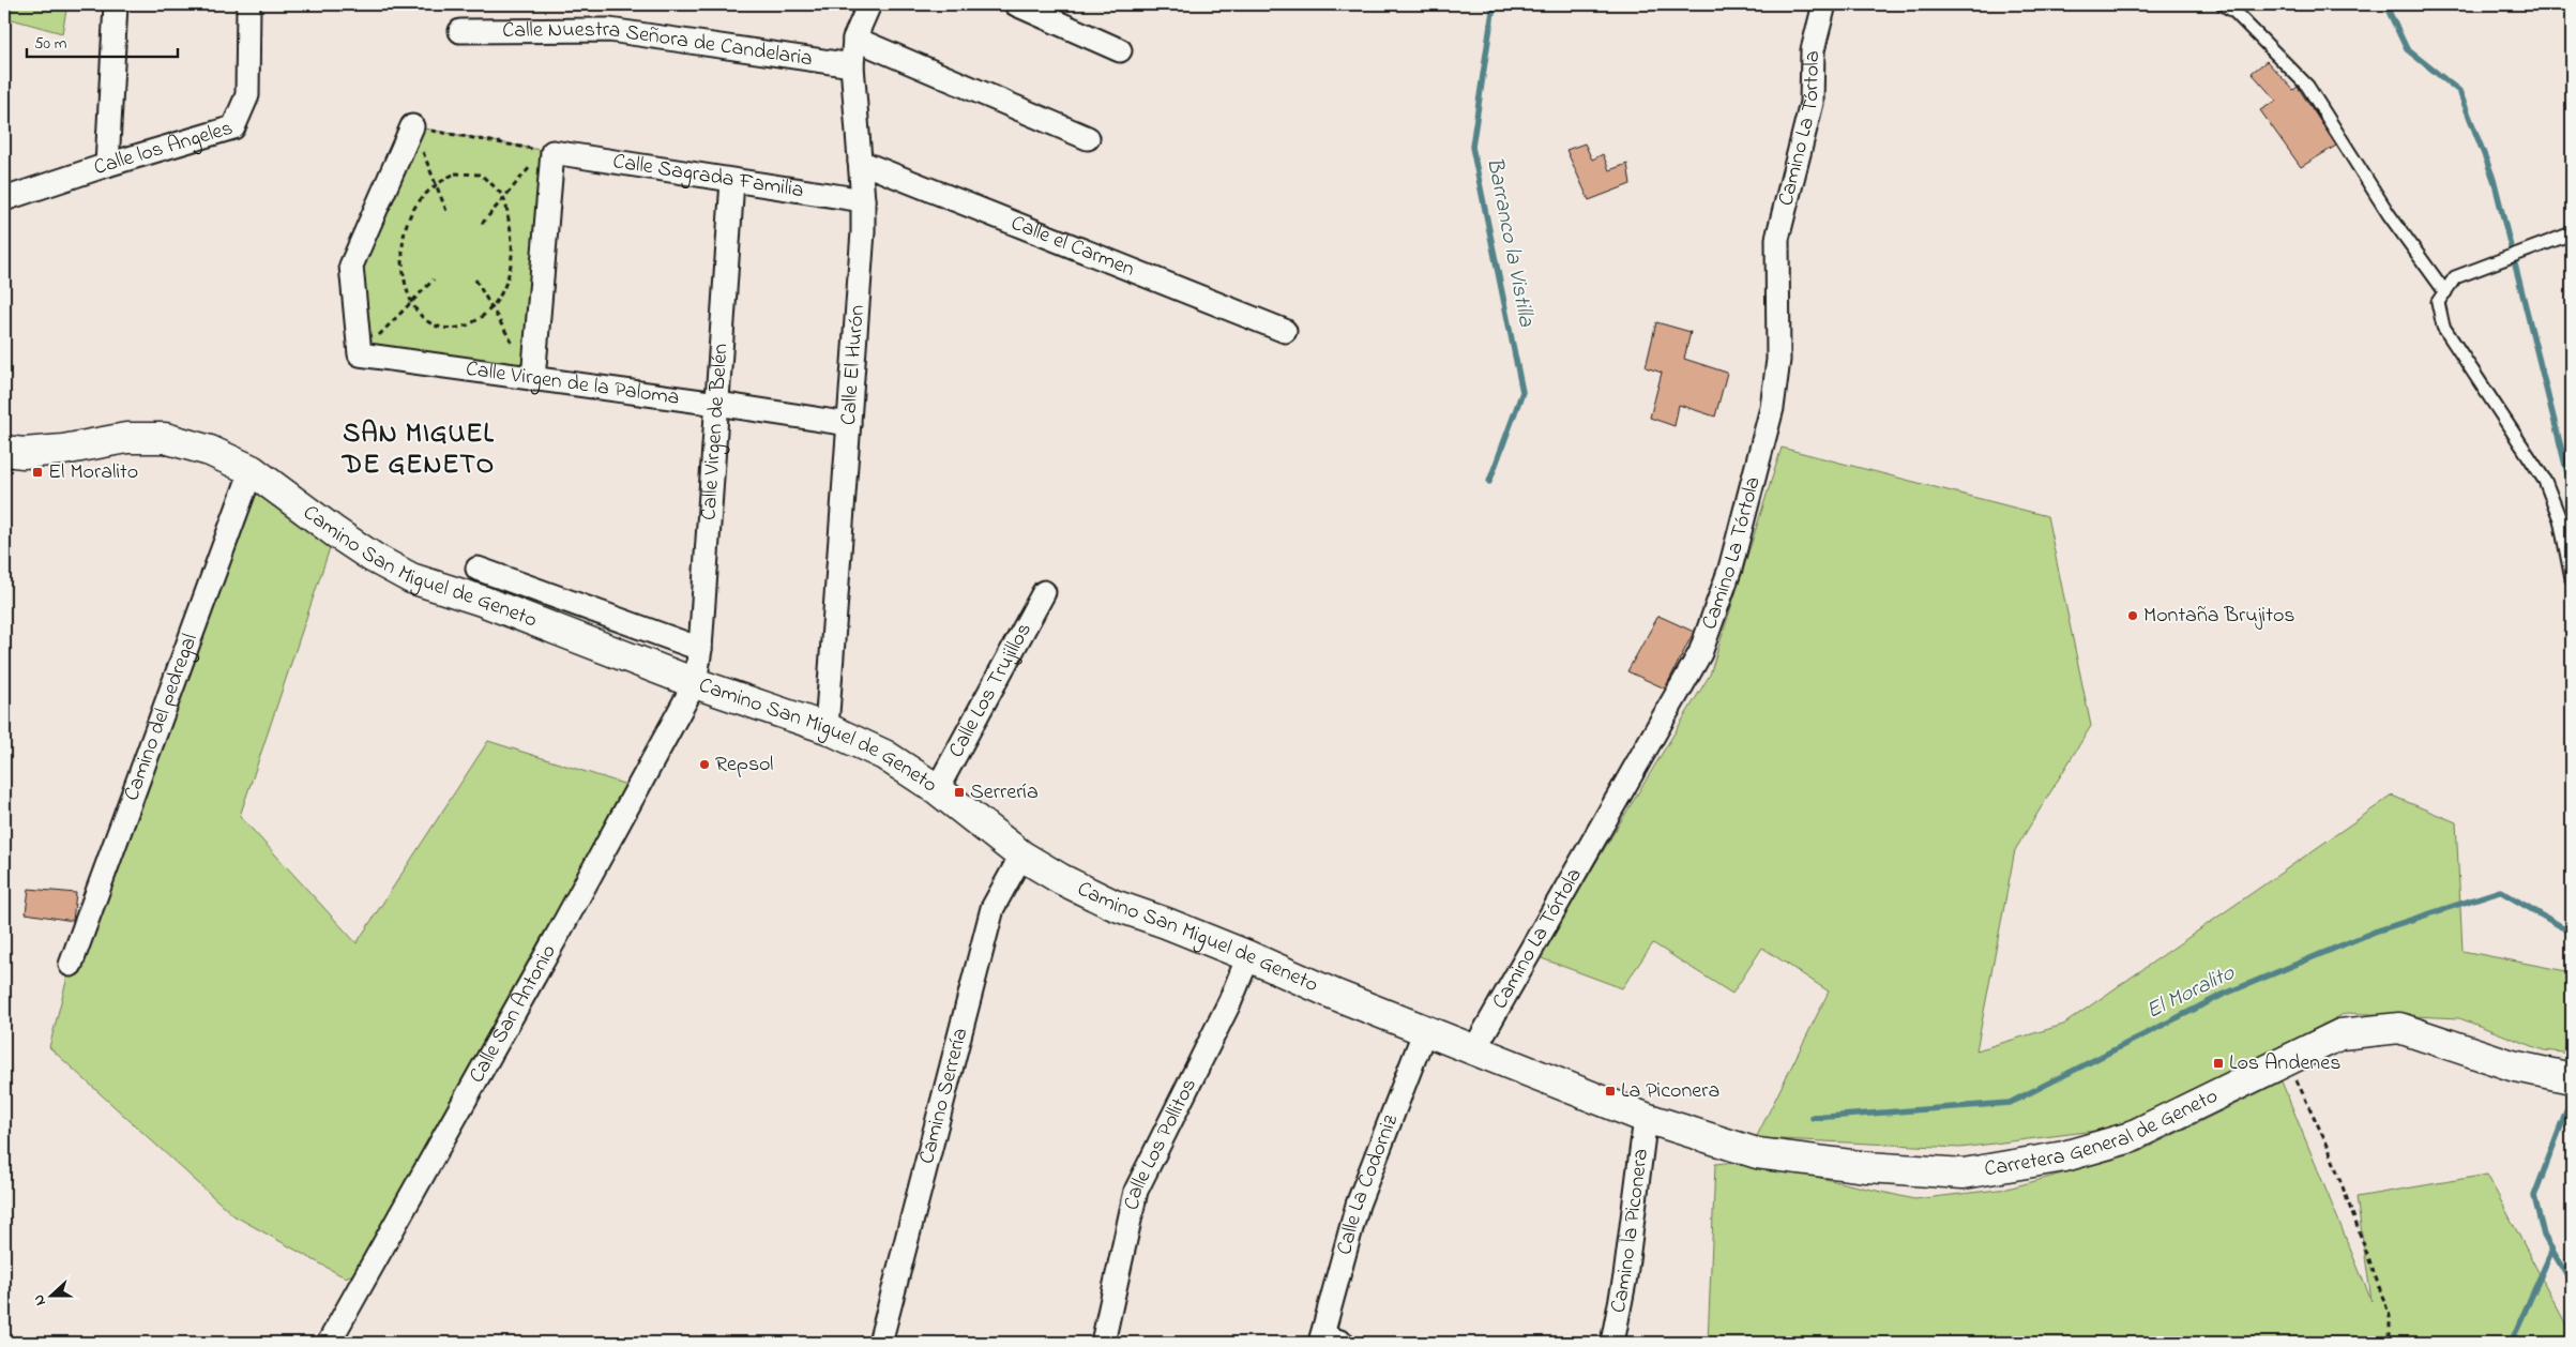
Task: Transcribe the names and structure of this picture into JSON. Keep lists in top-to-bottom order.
{
  "streets": {
    "main road": ["Camino San Miguel de Geneto", "Carretera General de Geneto"],
    "street": [
      "Calle Nuestra Señora de Candelaria",
      "Camino La Tórtola",
      "Calle los Ángeles",
      "Calle Sagrada Familia",
      "Calle el Carmen",
      "Calle El Hurón",
      "Calle Virgen de la Paloma",
      "Calle Virgen de Belén",
      "Calle Los Trujillos",
      "Camino del pedregal",
      "Calle San Antonio",
      "Camino Serrería",
      "Calle Los Pollitos",
      "Calle La Codorniz",
      "Camino la Piconera"
    ]
  },
  "crossings": [
    ["Calle Nuestra Señora de Candelaria", "Calle El Hurón"],
    ["Camino La Tórtola", "Camino San Miguel de Geneto"],
    ["Calle Sagrada Familia", "Calle El Hurón"],
    ["Calle Sagrada Familia", "Calle Virgen de Belén"],
    ["Calle el Carmen", "Calle El Hurón"],
    ["Calle El Hurón", "Calle Virgen de la Paloma"],
    ["Calle El Hurón", "Camino San Miguel de Geneto"],
    ["Calle Virgen de la Paloma", "Calle Virgen de Belén"],
    ["Calle Virgen de Belén", "Camino San Miguel de Geneto"],
    ["Calle Virgen de Belén", "Calle San Antonio"],
    ["Camino San Miguel de Geneto", "Calle Los Trujillos"],
    ["Camino San Miguel de Geneto", "Camino del pedregal"],
    ["Camino San Miguel de Geneto", "Calle San Antonio"],
    ["Camino San Miguel de Geneto", "Camino Serrería"],
    ["Camino San Miguel de Geneto", "Carretera General de Geneto"],
    ["Camino San Miguel de Geneto", "Calle Los Pollitos"],
    ["Camino San Miguel de Geneto", "Calle La Codorniz"],
    ["Camino San Miguel de Geneto", "Camino la Piconera"],
    ["Carretera General de Geneto", "Camino la Piconera"]
  ],
  "districts": ["SAN MIGUEL DE GENETO"],
  "water": ["Barranco la Vistilla", "El Moralito"],
  "places": {
    "transit": [
      "El Moralito",
      "Serrería",
      "Los Andenes",
      "La Piconera"
    ],
    "other": ["Montaña Brujitos", "Repsol"]
  },
  "scale_bar": "50 m",
  "north": "left"
}
